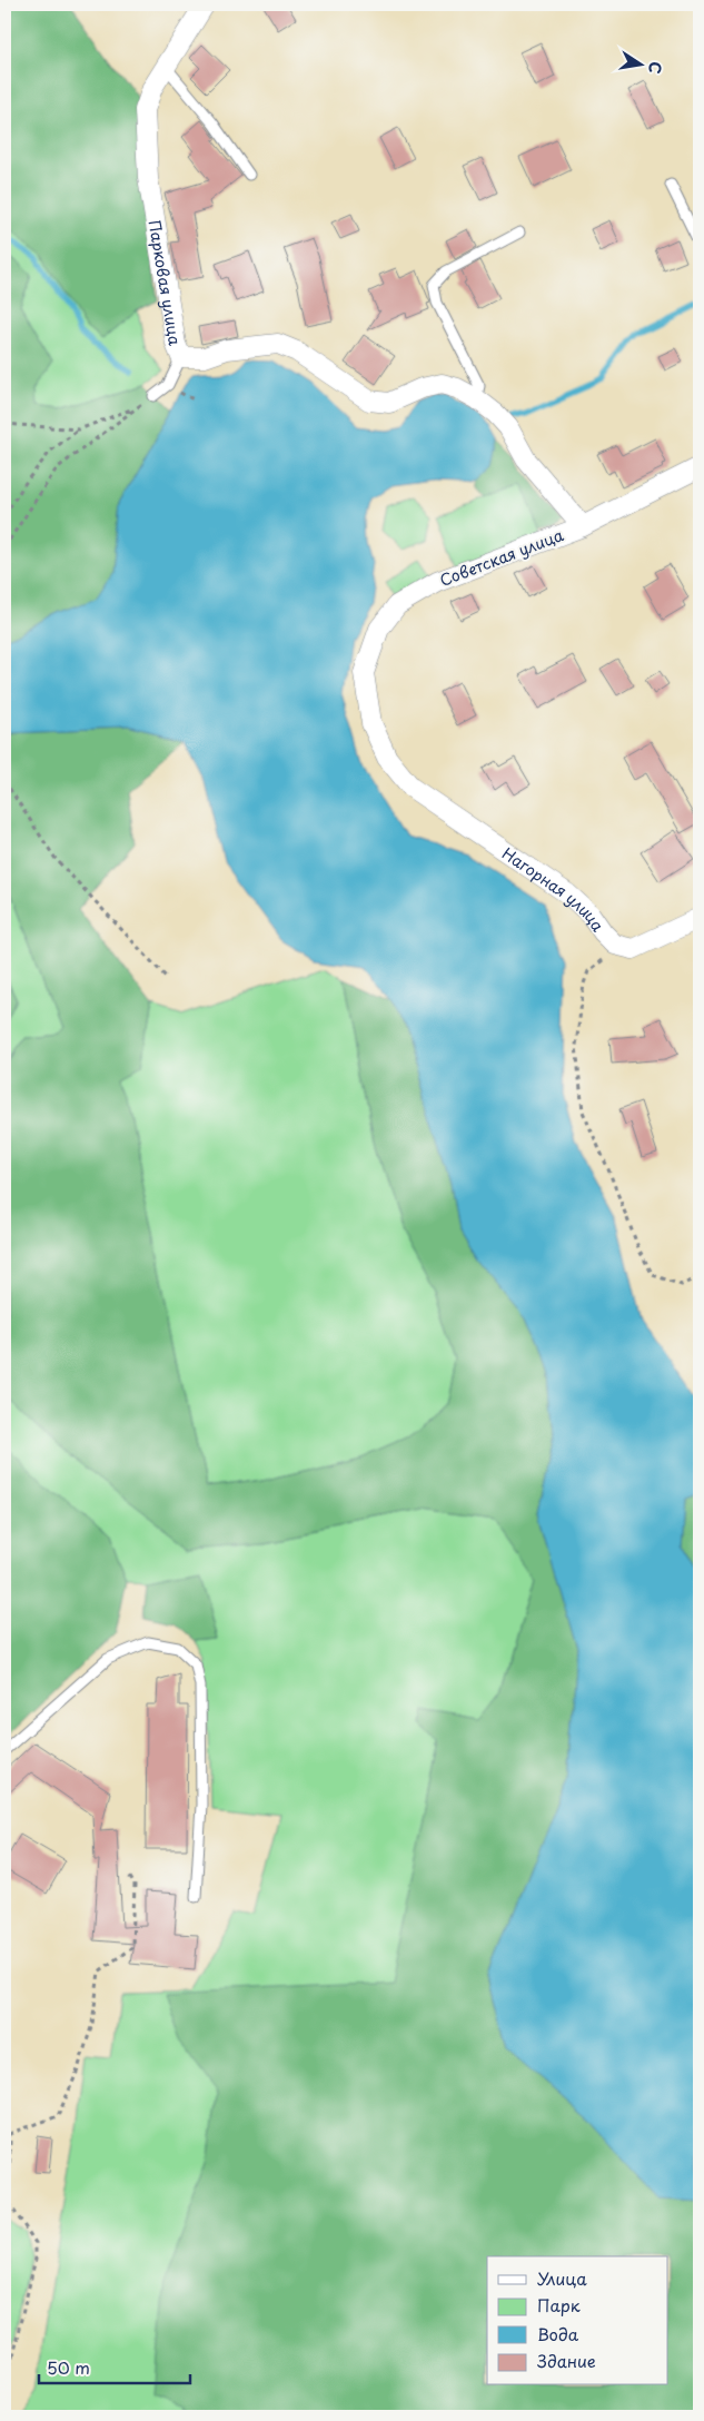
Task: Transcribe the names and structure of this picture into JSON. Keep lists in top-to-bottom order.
{
  "streets": {
    "street": ["Парковая улица", "Советская улица", "Нагорная улица"]
  },
  "crossings": [
    ["Парковая улица", "Советская улица"],
    ["Советская улица", "Нагорная улица"]
  ],
  "legend": [
    "Улица",
    "Парк",
    "Вода",
    "Здание"
  ],
  "scale_bar": "50 m",
  "north": "right"
}
